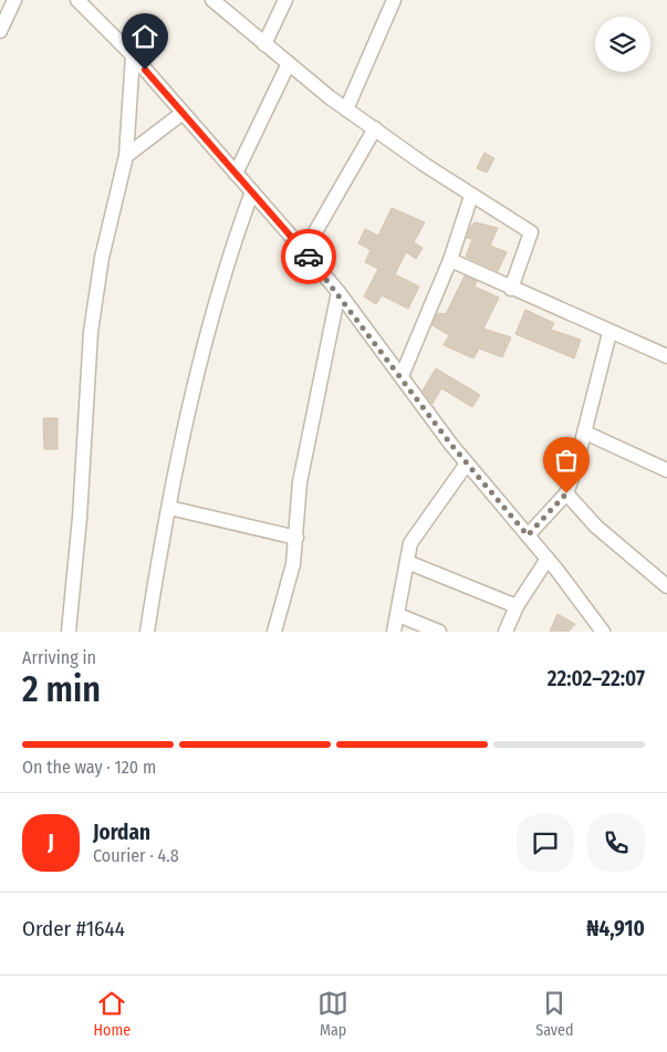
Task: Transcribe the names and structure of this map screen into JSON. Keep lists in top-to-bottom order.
{
  "page": {
    "heading": ["2 min", "Arriving in", "22:02–22:07"],
    "panel": [
      "Jordan",
      "Courier · 4.8",
      "Order #1644",
      "₦4,910"
    ],
    "bar": "On the way · 120 m",
    "round": "J",
    "tabs": ["Home", "Map", "Saved"]
  }
}
